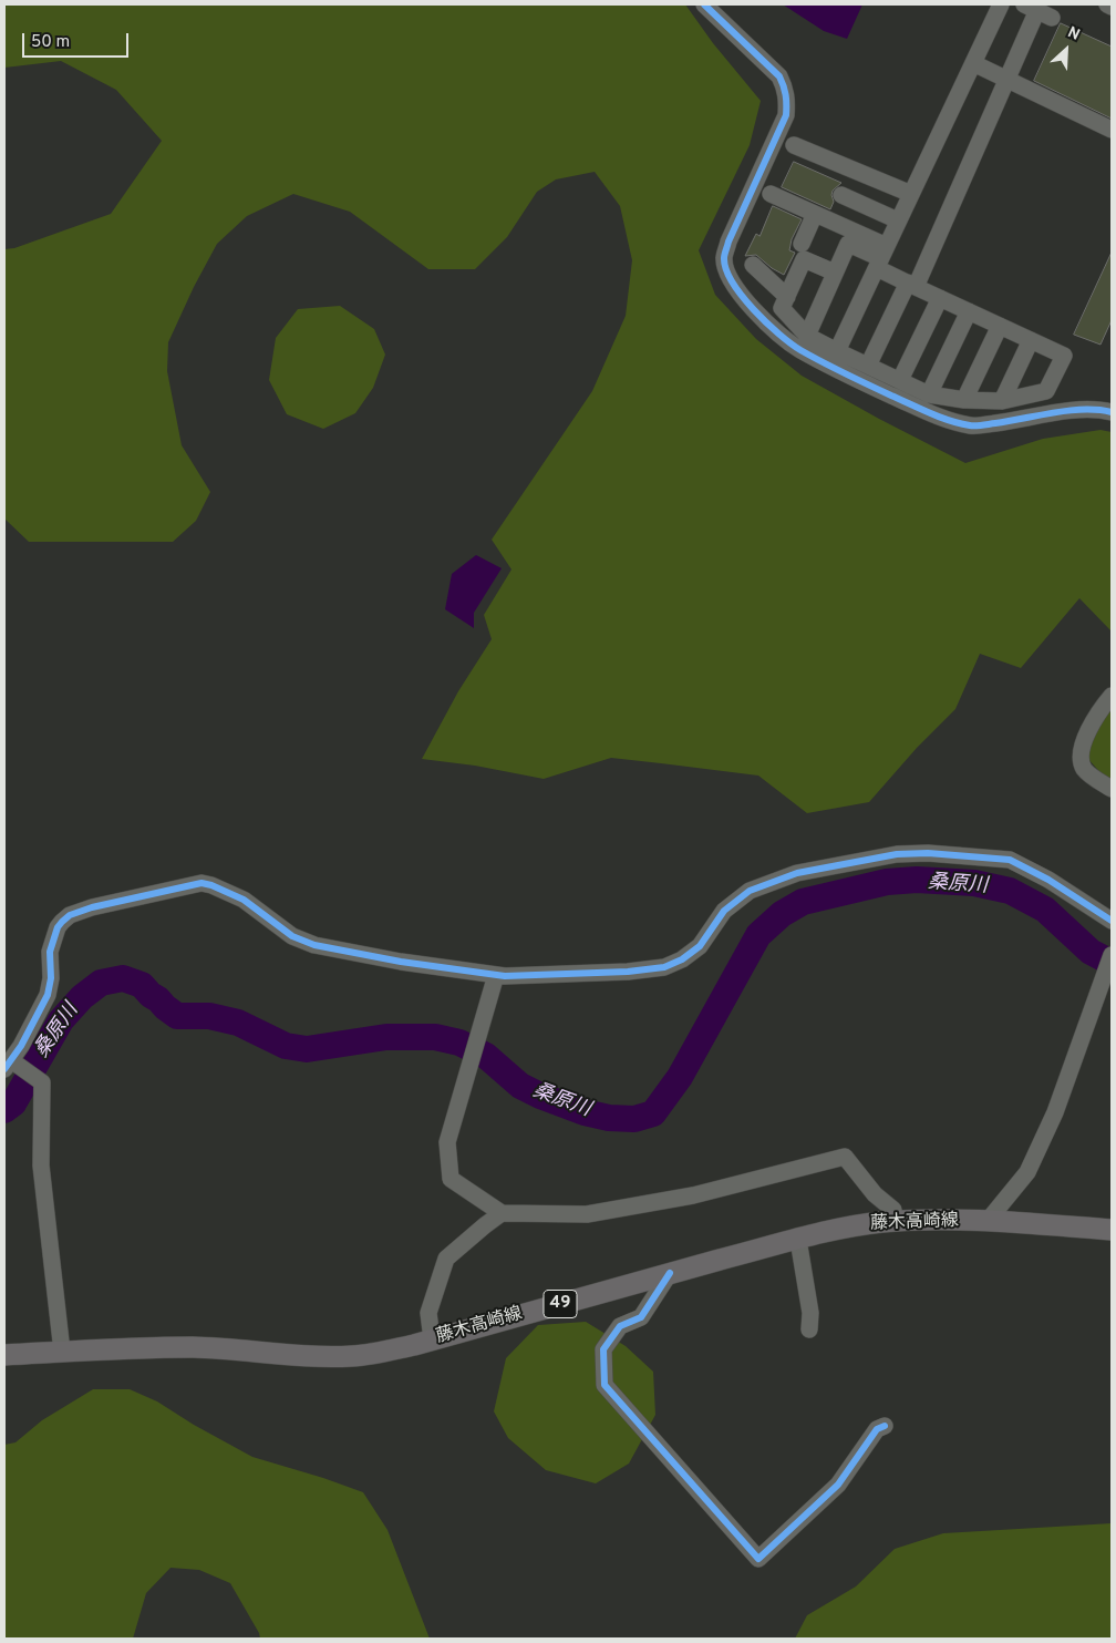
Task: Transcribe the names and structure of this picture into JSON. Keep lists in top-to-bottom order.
{
  "streets": {
    "main road": ["藤木高崎線", "49"]
  },
  "water": ["桑原川"],
  "scale_bar": "50 m",
  "north": "top right"
}
